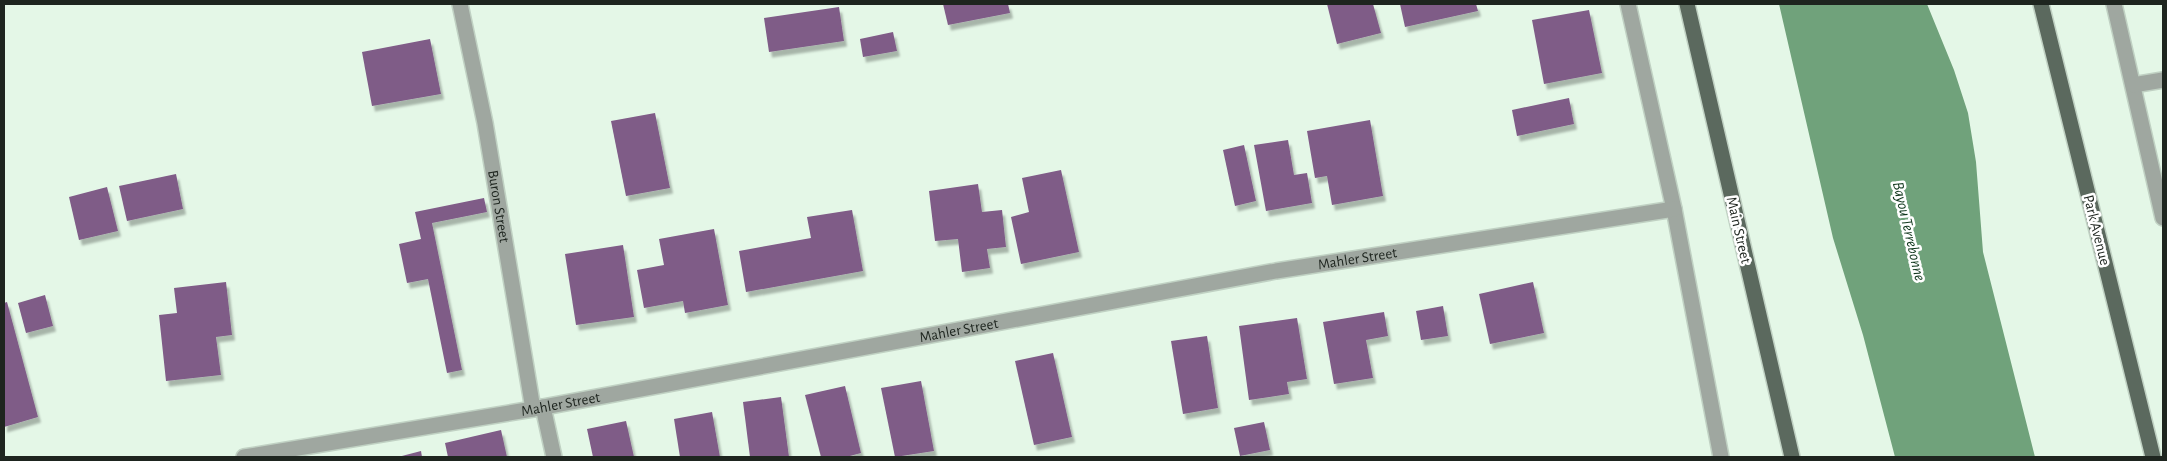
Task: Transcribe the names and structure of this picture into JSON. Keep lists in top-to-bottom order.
{
  "streets": {
    "main road": ["Main Street", "Park Avenue"],
    "street": ["Buron Street", "Mahler Street"]
  },
  "crossings": [
    ["Buron Street", "Mahler Street"]
  ],
  "water": ["Bayou Terrebonne"]
}
